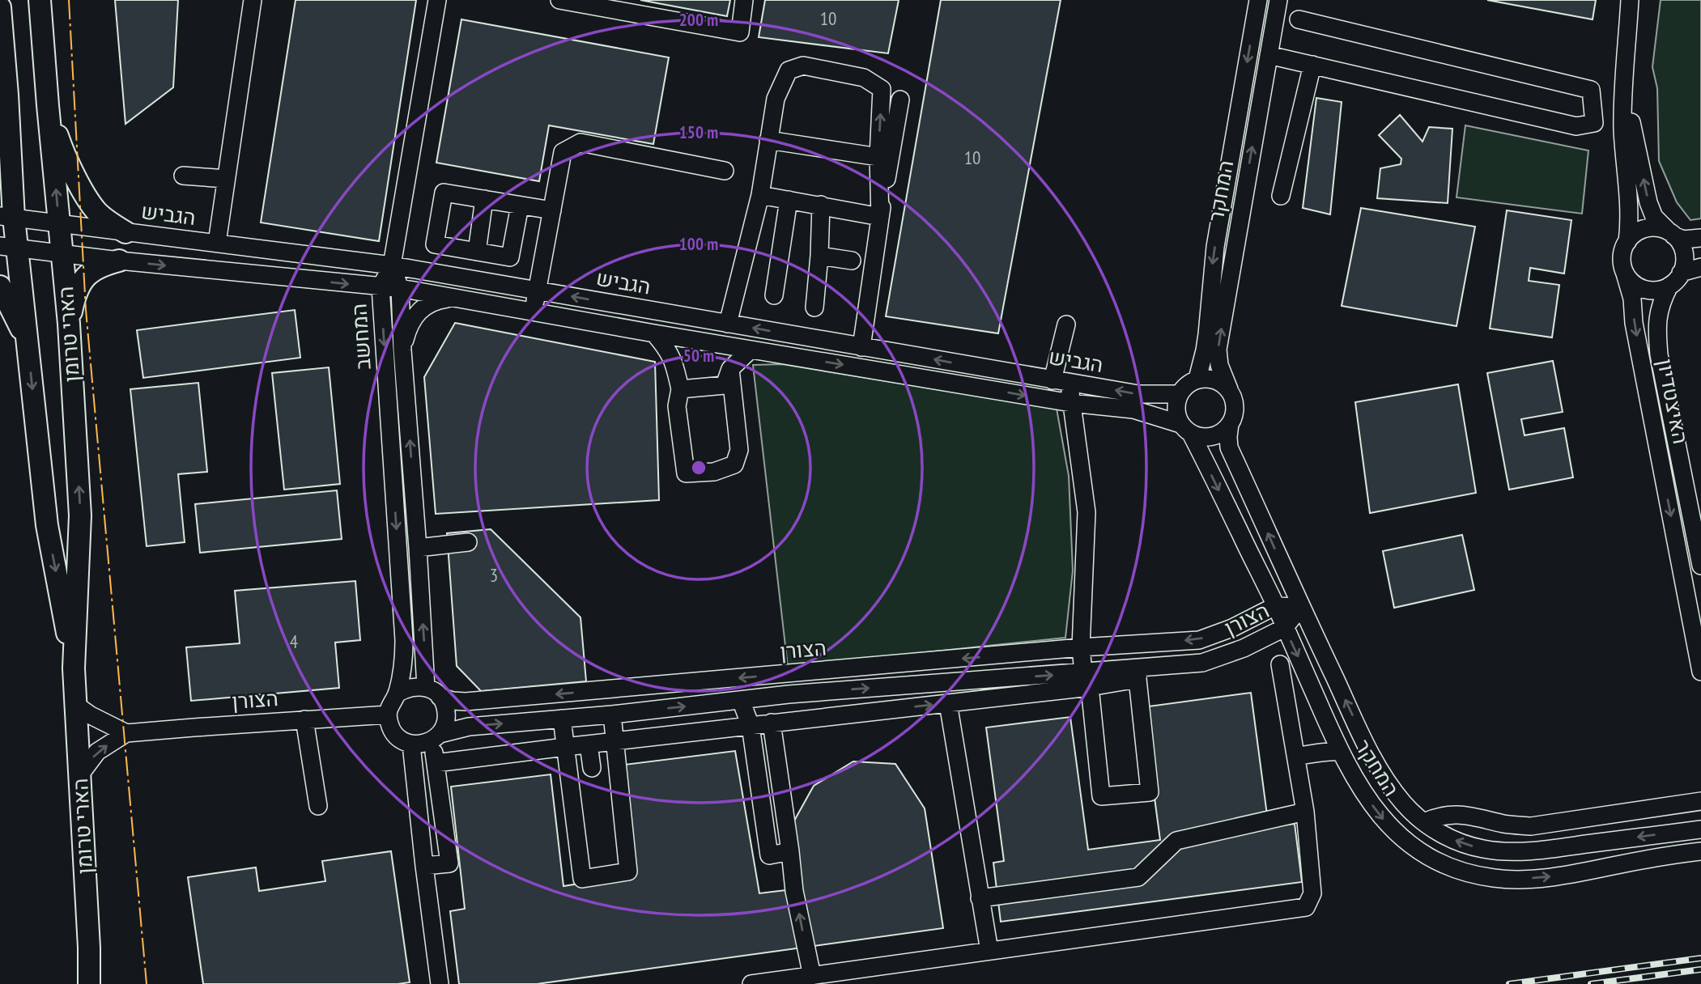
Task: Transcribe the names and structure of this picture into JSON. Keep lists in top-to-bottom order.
{
  "streets": {
    "main road": ["הארי טרומן"],
    "street": [
      "המחקר",
      "הגביש",
      "המחשב",
      "האיצטדיון",
      "הצורן"
    ]
  },
  "crossings": [
    ["המחקר", "הגביש"],
    ["המחקר", "הצורן"],
    ["הגביש", "הארי טרומן"],
    ["הגביש", "המחשב"],
    ["הארי טרומן", "הצורן"],
    ["המחשב", "הצורן"]
  ],
  "house_numbers": [
    "10",
    "10",
    "3",
    "4"
  ],
  "rings": [
    "200 m",
    "150 m",
    "100 m",
    "50 m"
  ]
}
